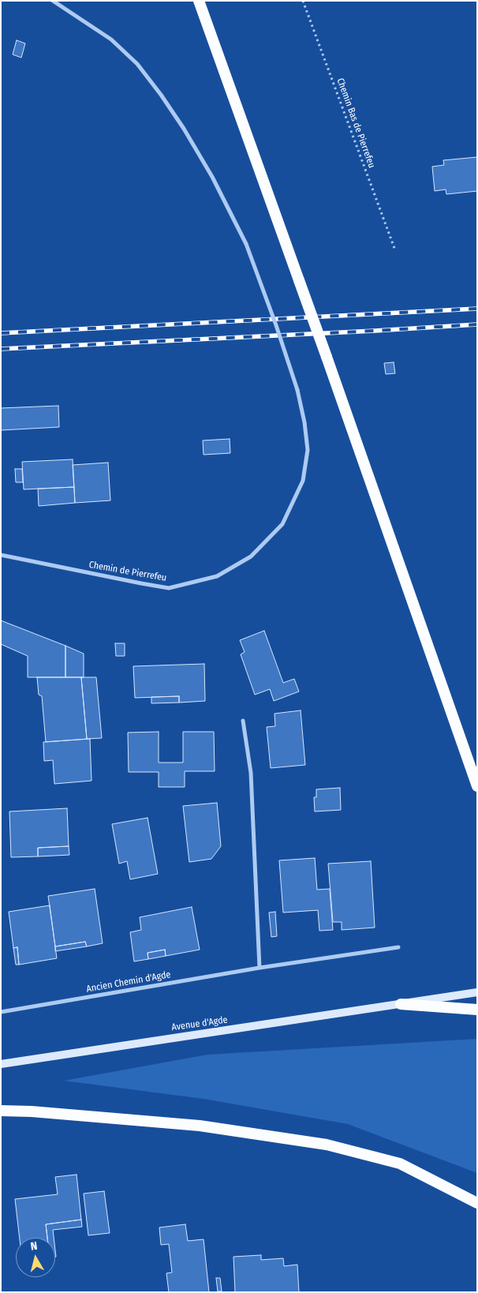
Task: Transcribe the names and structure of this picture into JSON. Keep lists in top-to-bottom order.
{
  "streets": {
    "main road": ["Avenue d'Agde"],
    "street": ["Chemin de Pierrefeu", "Ancien Chemin d'Agde"],
    "path": ["Chemin Bas de Pierrefeu"]
  },
  "north": "top"
}
